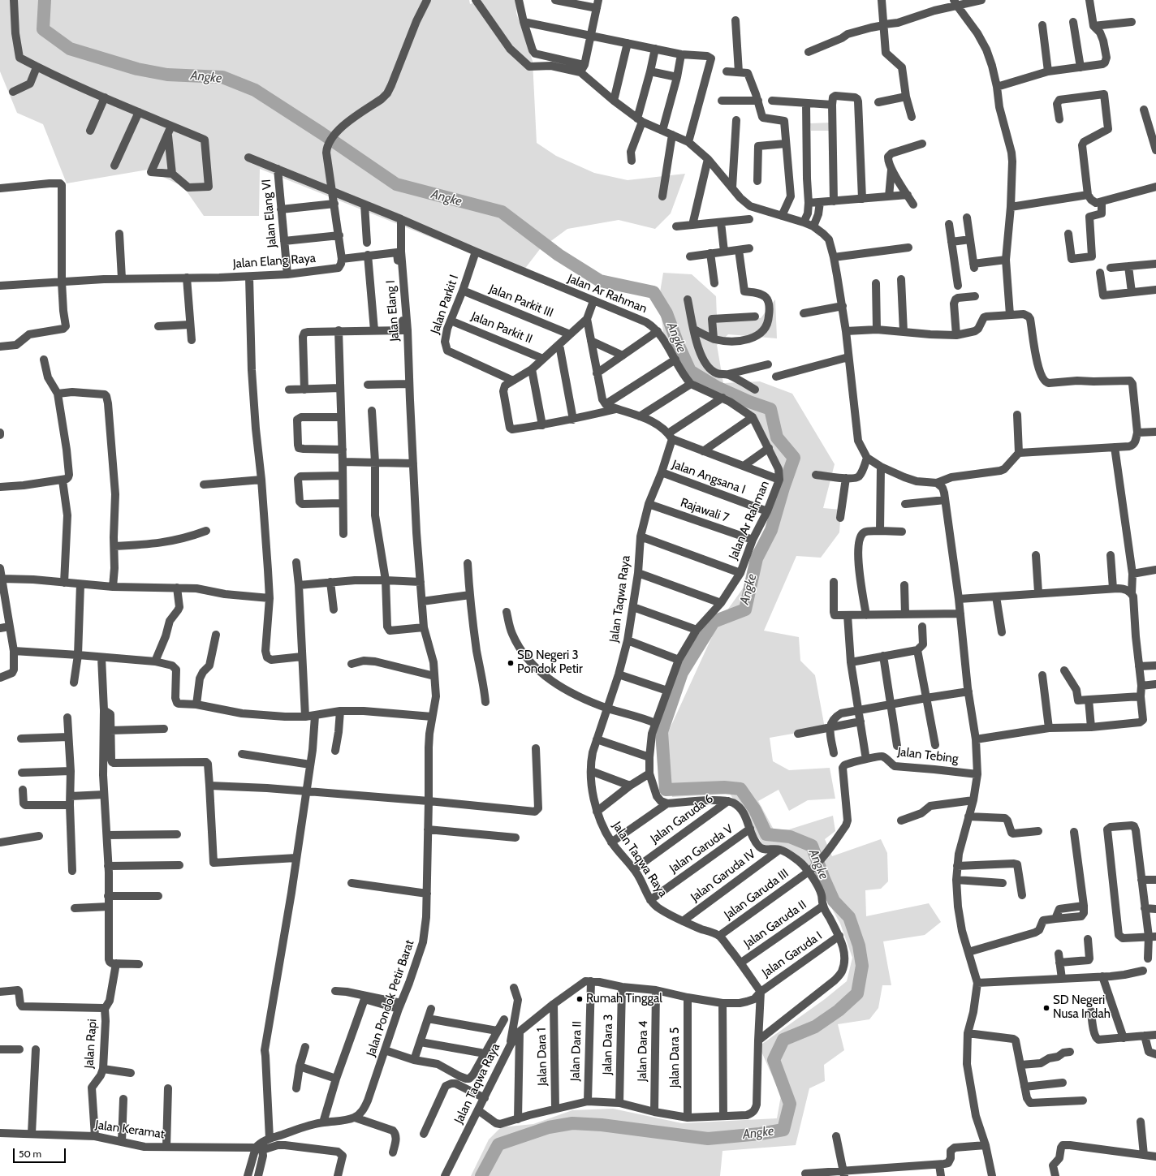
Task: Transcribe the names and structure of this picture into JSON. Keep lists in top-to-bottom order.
{
  "streets": {
    "street": [
      "Jalan Elang VI",
      "Jalan Elang Raya",
      "Jalan Ar Rahman",
      "Jalan Parkit III",
      "Jalan Parkit I",
      "Jalan Elang I",
      "Jalan Parkit II",
      "Jalan Angsana I",
      "Rajawali 7",
      "Jalan Taqwa Raya",
      "Jalan Tebing",
      "Jalan Garuda 6",
      "Jalan Garuda V",
      "Jalan Garuda IV",
      "Jalan Garuda III",
      "Jalan Garuda II",
      "Jalan Garuda I",
      "Jalan Pondok Petir Barat",
      "Jalan Rapi",
      "Jalan Dara 3",
      "Jalan Dara II",
      "Jalan Dara 4",
      "Jalan Dara 1",
      "Jalan Dara 5",
      "Jalan Keramat"
    ]
  },
  "crossings": [
    ["Jalan Elang VI", "Jalan Elang Raya"],
    ["Jalan Ar Rahman", "Jalan Parkit I"],
    ["Jalan Ar Rahman", "Jalan Elang I"],
    ["Jalan Ar Rahman", "Jalan Angsana I"],
    ["Jalan Ar Rahman", "Rajawali 7"],
    ["Jalan Parkit III", "Jalan Parkit I"],
    ["Jalan Parkit I", "Jalan Parkit II"],
    ["Jalan Elang I", "Jalan Pondok Petir Barat"],
    ["Jalan Angsana I", "Jalan Taqwa Raya"],
    ["Rajawali 7", "Jalan Taqwa Raya"],
    ["Jalan Taqwa Raya", "Jalan Garuda 6"],
    ["Jalan Taqwa Raya", "Jalan Garuda V"],
    ["Jalan Taqwa Raya", "Jalan Garuda IV"],
    ["Jalan Taqwa Raya", "Jalan Garuda III"],
    ["Jalan Taqwa Raya", "Jalan Garuda II"],
    ["Jalan Taqwa Raya", "Jalan Garuda I"],
    ["Jalan Taqwa Raya", "Jalan Dara II"],
    ["Jalan Taqwa Raya", "Jalan Dara 1"],
    ["Jalan Tebing", "Jalan Garuda III"],
    ["Jalan Rapi", "Jalan Keramat"]
  ],
  "water": ["Angke"],
  "places": ["SD Negeri 3 Pondok Petir", "Rumah Tinggal", "SD Negeri Nusa Indah"],
  "scale_bar": "50 m"
}
